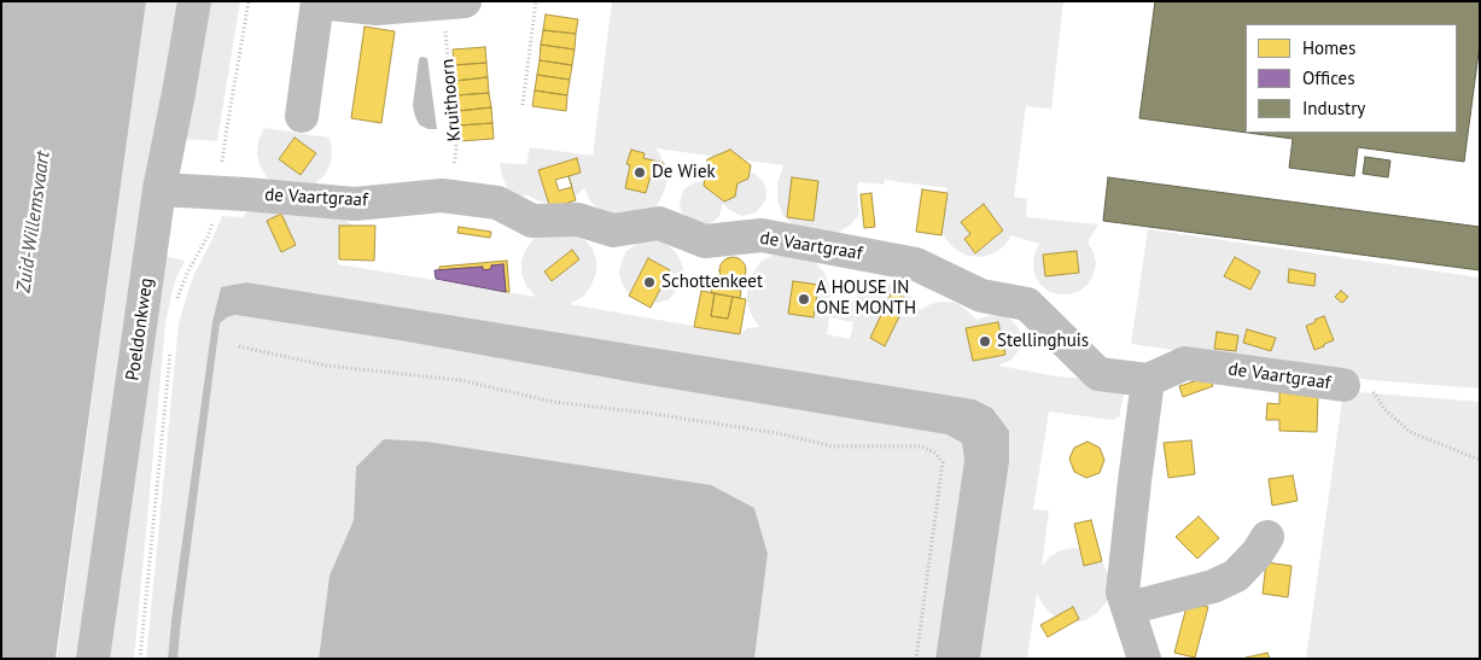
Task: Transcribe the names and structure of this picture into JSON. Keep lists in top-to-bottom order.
{
  "streets": {
    "street": ["de Vaartgraaf", "Poeldonkweg"],
    "path": ["Kruithoorn"]
  },
  "crossings": [
    ["Kruithoorn", "de Vaartgraaf"],
    ["de Vaartgraaf", "Poeldonkweg"]
  ],
  "water": ["Zuid-Willemsvaart"],
  "places": [
    "De Wiek",
    "Schottenkeet",
    "A HOUSE IN ONE MONTH",
    "Stellinghuis"
  ],
  "legend": ["Homes", "Offices", "Industry"]
}
